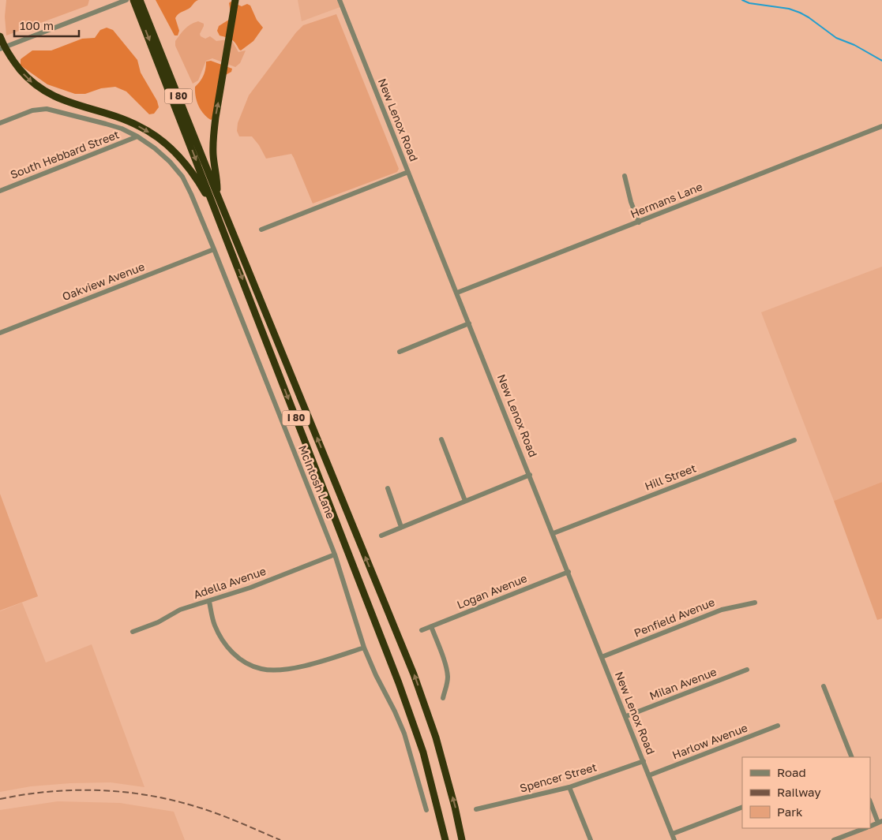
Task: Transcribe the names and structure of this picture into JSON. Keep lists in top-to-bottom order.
{
  "streets": {
    "highway": ["I 80"],
    "street": [
      "New Lenox Road",
      "South Hebbard Street",
      "Hermans Lane",
      "Oakview Avenue",
      "Hill Street",
      "McIntosh Lane",
      "Adella Avenue",
      "Logan Avenue",
      "Penfield Avenue",
      "Milan Avenue",
      "Harlow Avenue",
      "Spencer Street"
    ]
  },
  "crossings": [
    ["New Lenox Road", "Hermans Lane"],
    ["New Lenox Road", "Hill Street"],
    ["New Lenox Road", "Logan Avenue"],
    ["New Lenox Road", "Penfield Avenue"],
    ["New Lenox Road", "Milan Avenue"],
    ["New Lenox Road", "Harlow Avenue"],
    ["New Lenox Road", "Spencer Street"],
    ["South Hebbard Street", "McIntosh Lane"],
    ["Oakview Avenue", "McIntosh Lane"],
    ["McIntosh Lane", "Adella Avenue"]
  ],
  "legend": ["Road", "Railway", "Park"],
  "scale_bar": "100 m"
}
